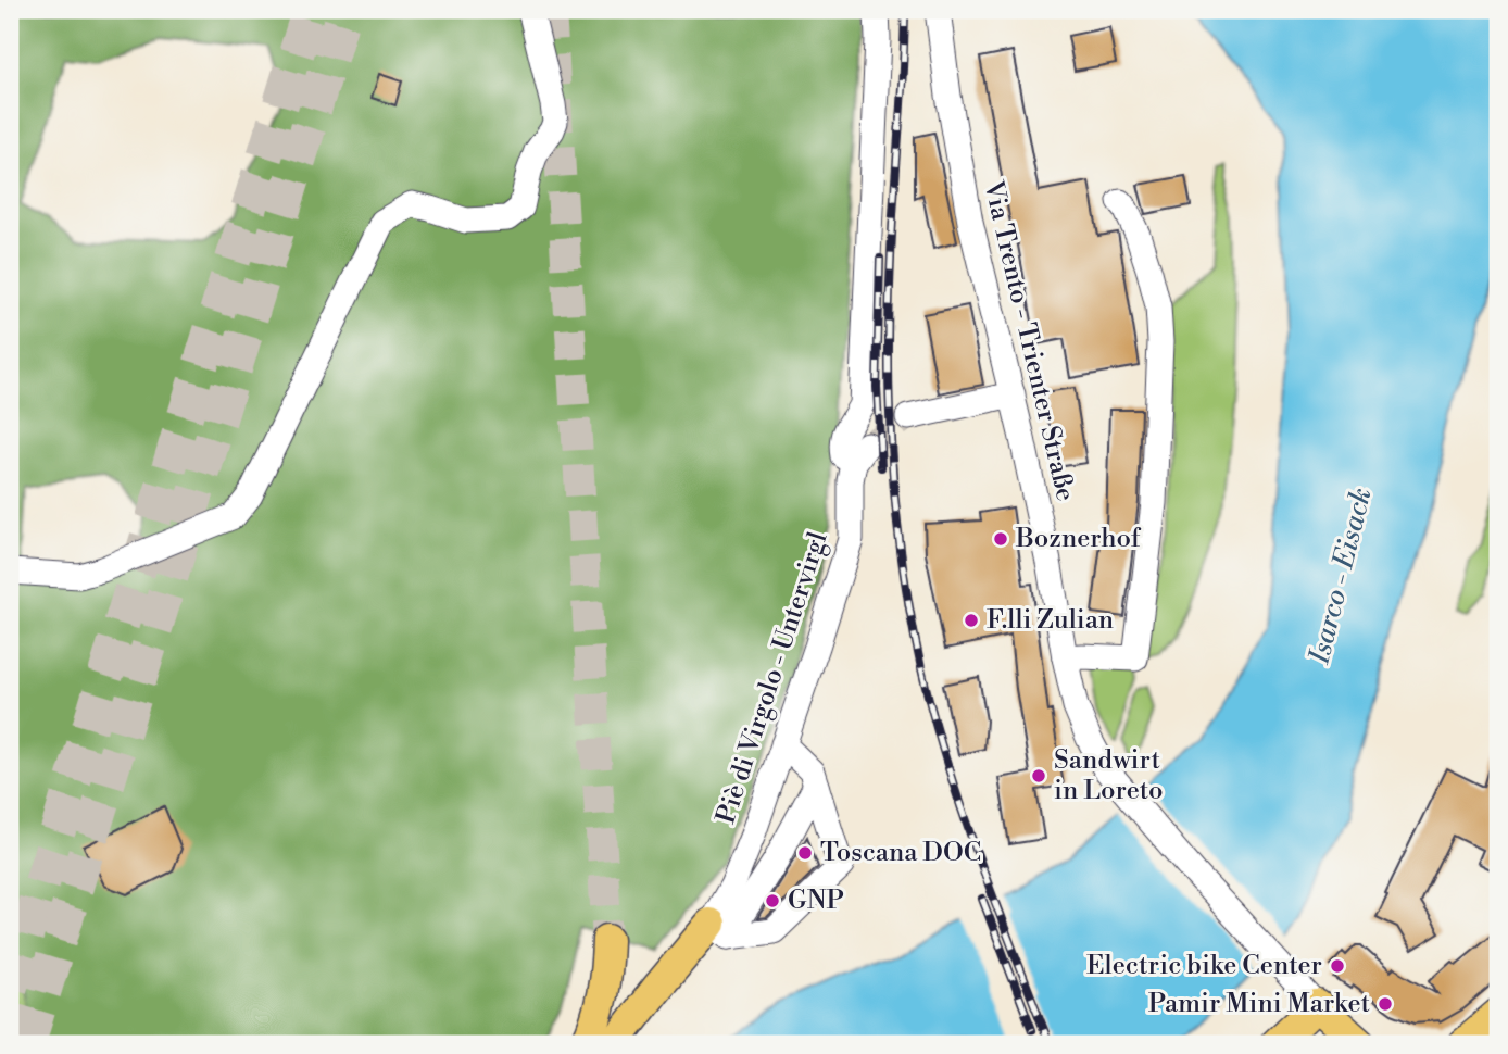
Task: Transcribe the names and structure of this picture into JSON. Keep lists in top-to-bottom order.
{
  "streets": {
    "street": ["Via Trento - Trienter Straße", "Piè di Virgolo - Untervirgl"]
  },
  "water": ["Isarco - Eisack"],
  "places": [
    "Boznerhof",
    "F.lli Zulian",
    "Sandwirt in Loreto",
    "Toscana DOC",
    "GNP",
    "Electric bike Center",
    "Pamir Mini Market"
  ]
}
